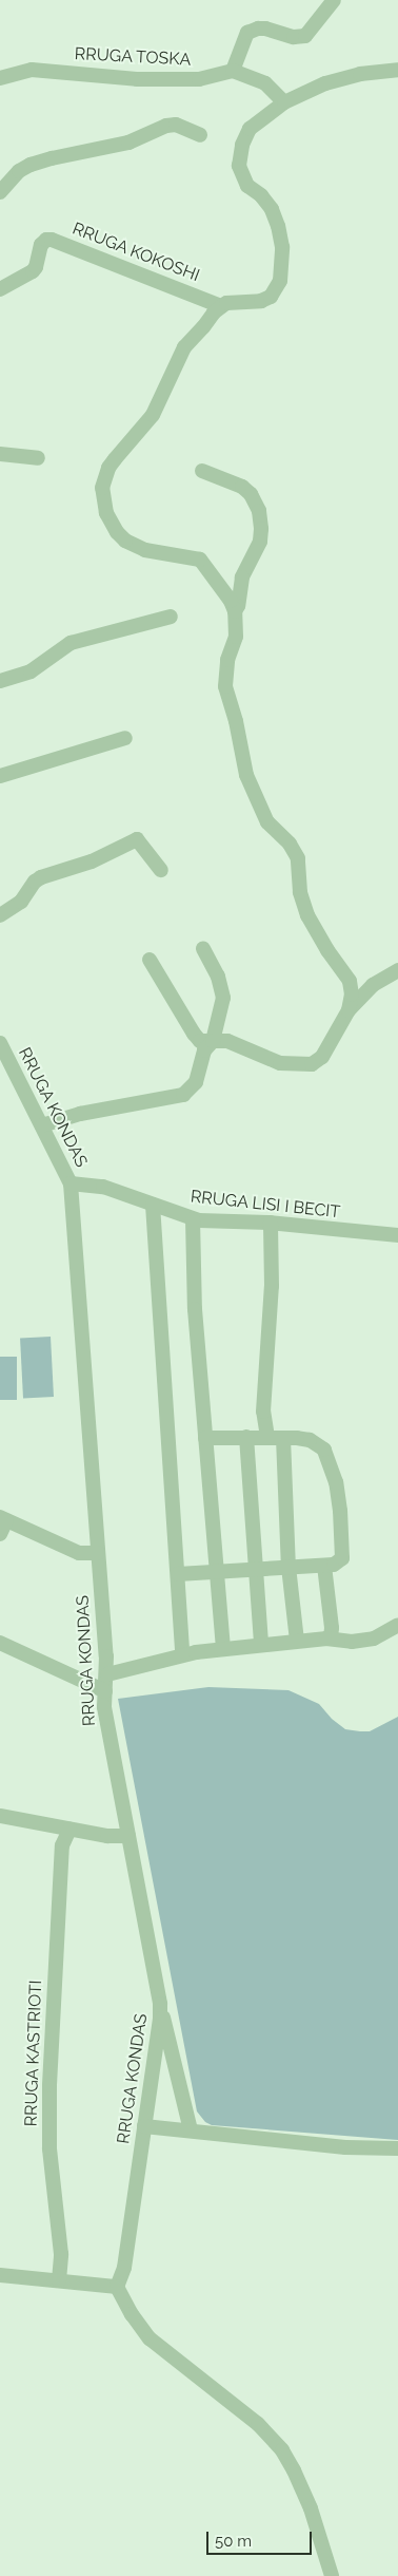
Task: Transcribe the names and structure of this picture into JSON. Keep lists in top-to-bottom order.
{
  "streets": {
    "street": [
      "RRUGA TOSKA",
      "RRUGA KOKOSHI",
      "RRUGA KONDAS",
      "RRUGA LISI I BECIT",
      "RRUGA KASTRIOTI"
    ]
  },
  "crossings": [
    ["RRUGA KONDAS", "RRUGA LISI I BECIT"]
  ],
  "scale_bar": "50 m"
}
